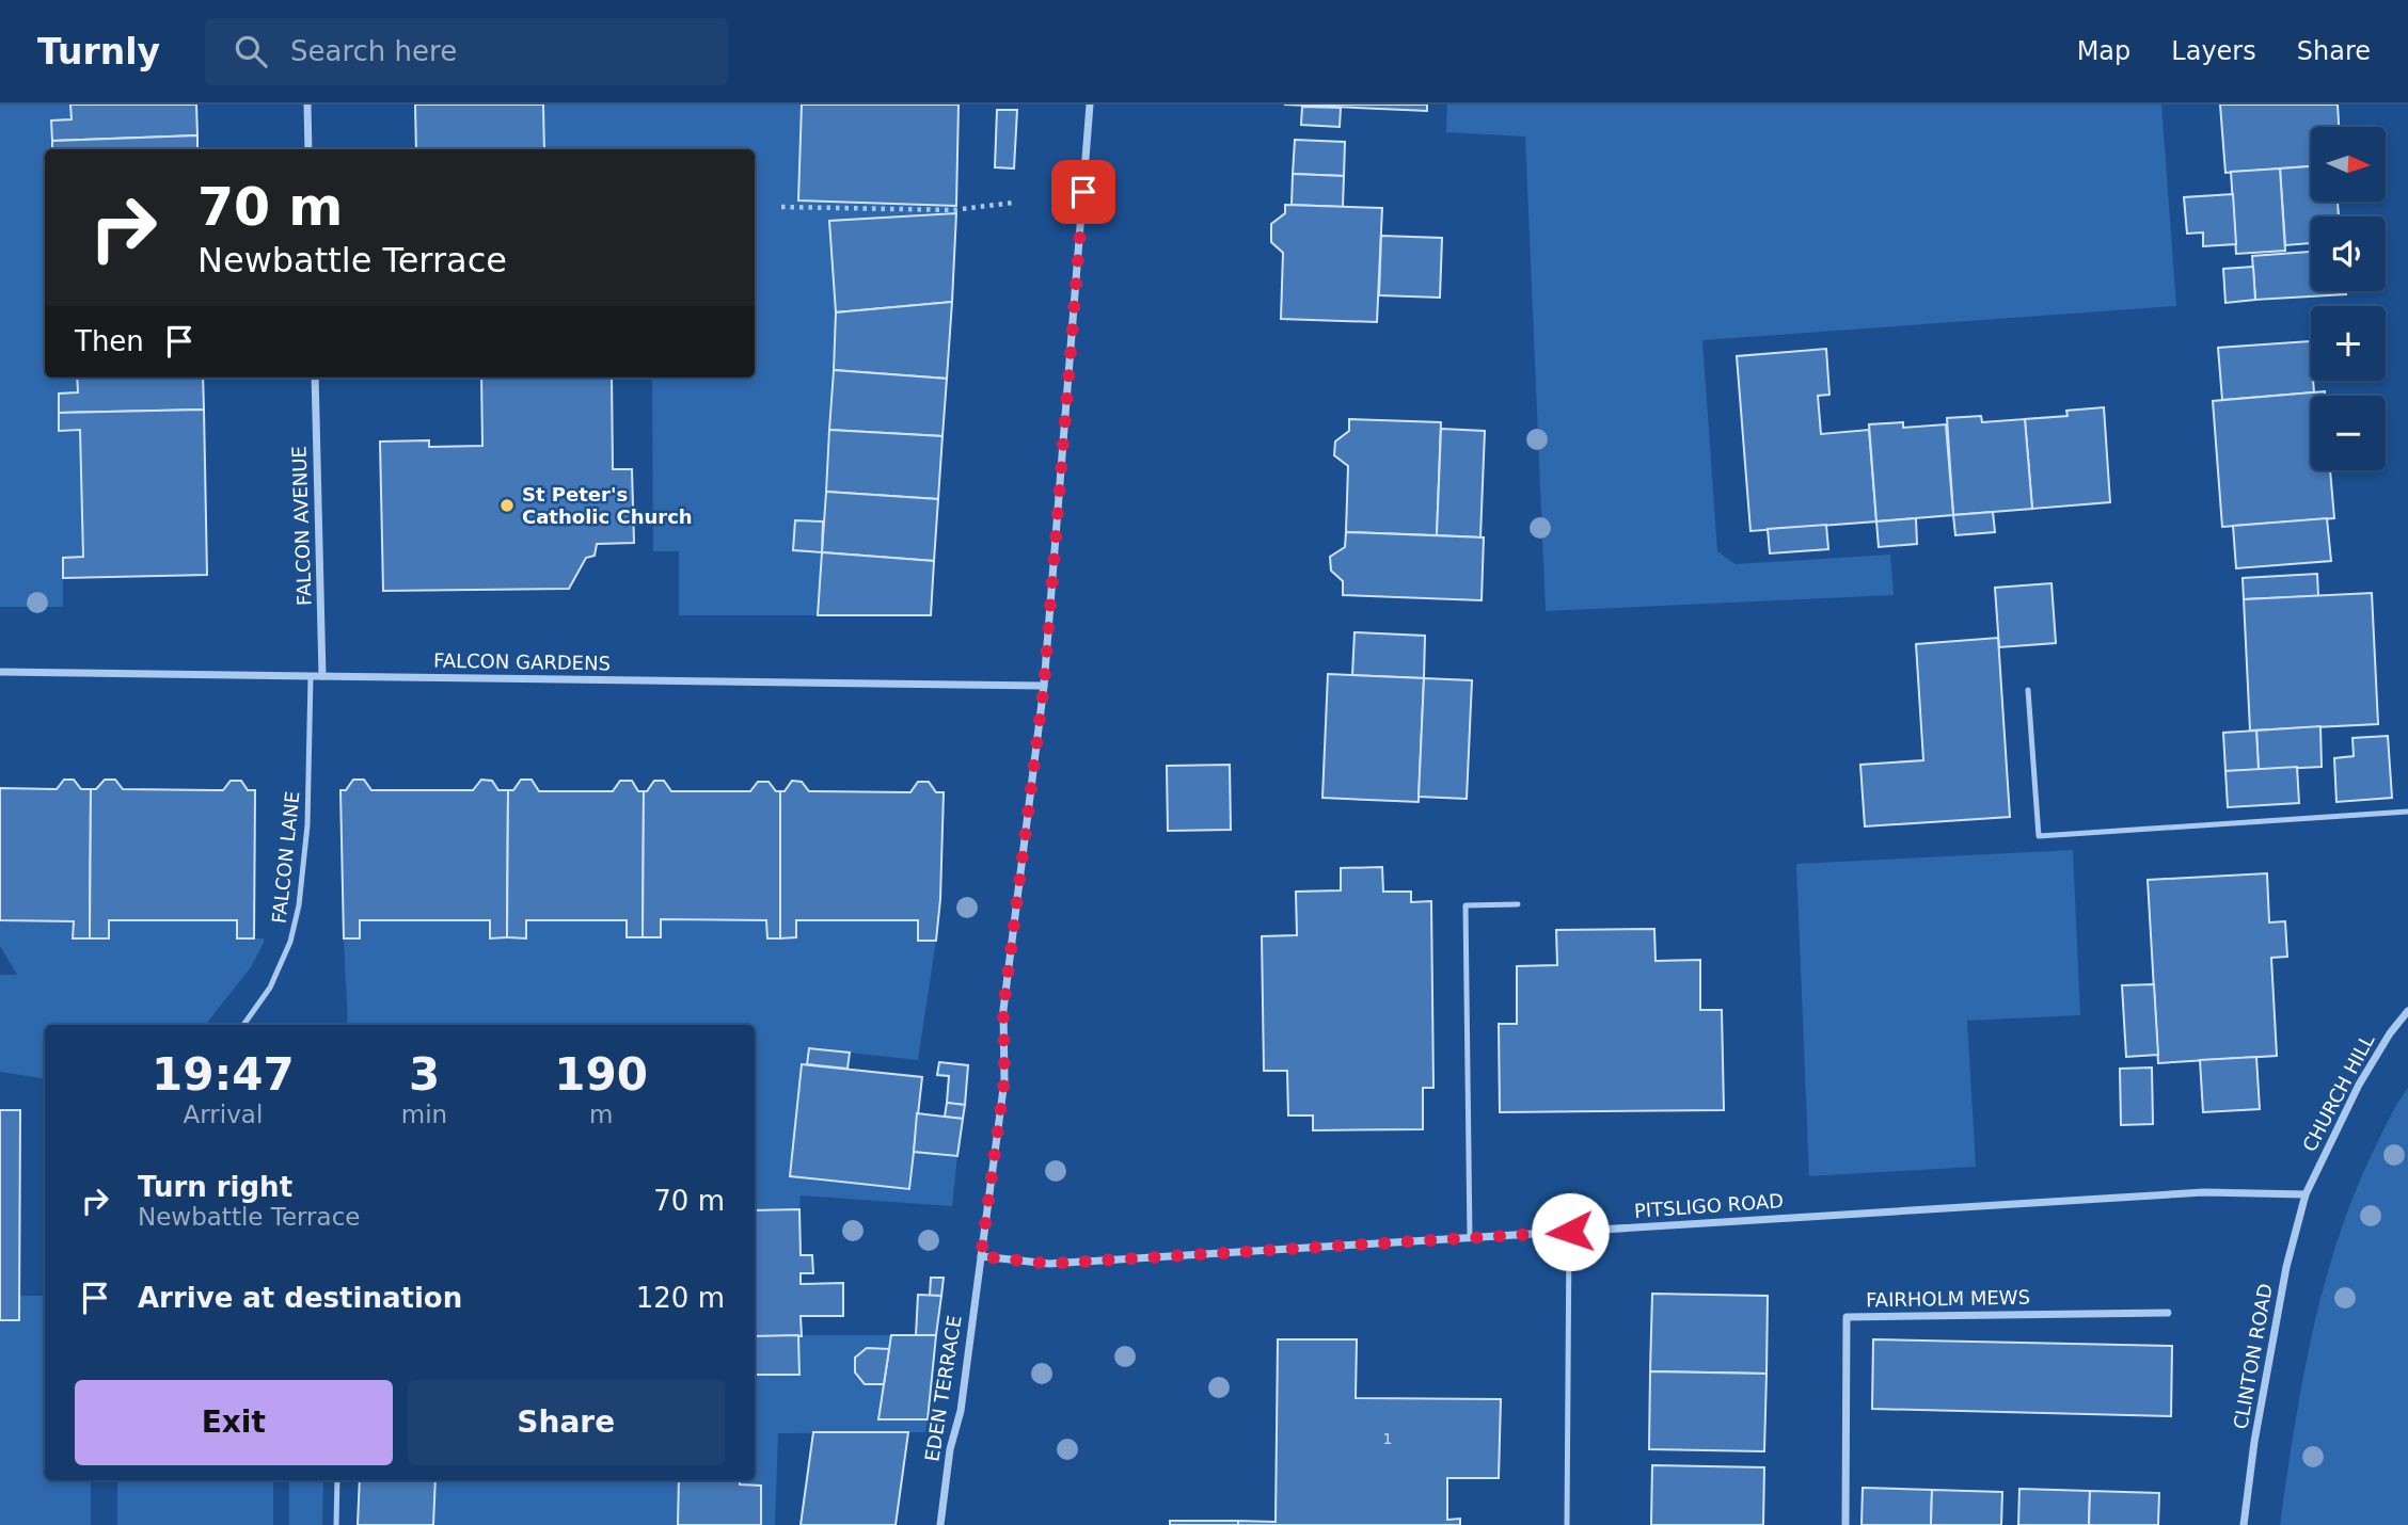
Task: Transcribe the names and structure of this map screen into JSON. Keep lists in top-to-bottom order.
{
  "streets": {
    "street": [
      "FALCON AVENUE",
      "FALCON GARDENS",
      "CHURCH HILL",
      "PITSLIGO ROAD",
      "FAIRHOLM MEWS",
      "CLINTON ROAD",
      "EDEN TERRACE"
    ],
    "lane": ["FALCON LANE"]
  },
  "crossings": [
    ["FALCON AVENUE", "FALCON GARDENS"],
    ["FALCON GARDENS", "FALCON LANE"],
    ["FALCON GARDENS", "EDEN TERRACE"],
    ["CHURCH HILL", "PITSLIGO ROAD"],
    ["CHURCH HILL", "CLINTON ROAD"],
    ["PITSLIGO ROAD", "CLINTON ROAD"],
    ["PITSLIGO ROAD", "EDEN TERRACE"]
  ],
  "places": ["St Peter's Catholic Church"],
  "house_numbers": ["1"],
  "north": "right",
  "page": {
    "header": "Turnly",
    "search": "Search here",
    "nav": ["Map", "Layers", "Share"],
    "map_buttons": ["+", "−"],
    "turn": ["70 m", "Newbattle Terrace"],
    "then": "Then",
    "eta": [
      "19:47",
      "Arrival",
      "3",
      "min",
      "190",
      "m"
    ],
    "list": [
      {
        "name": "Turn right",
        "note": "Newbattle Terrace",
        "value": "70 m"
      },
      {
        "name": "Arrive at destination",
        "value": "120 m"
      }
    ],
    "buttons": ["Exit", "Share"]
  }
}
